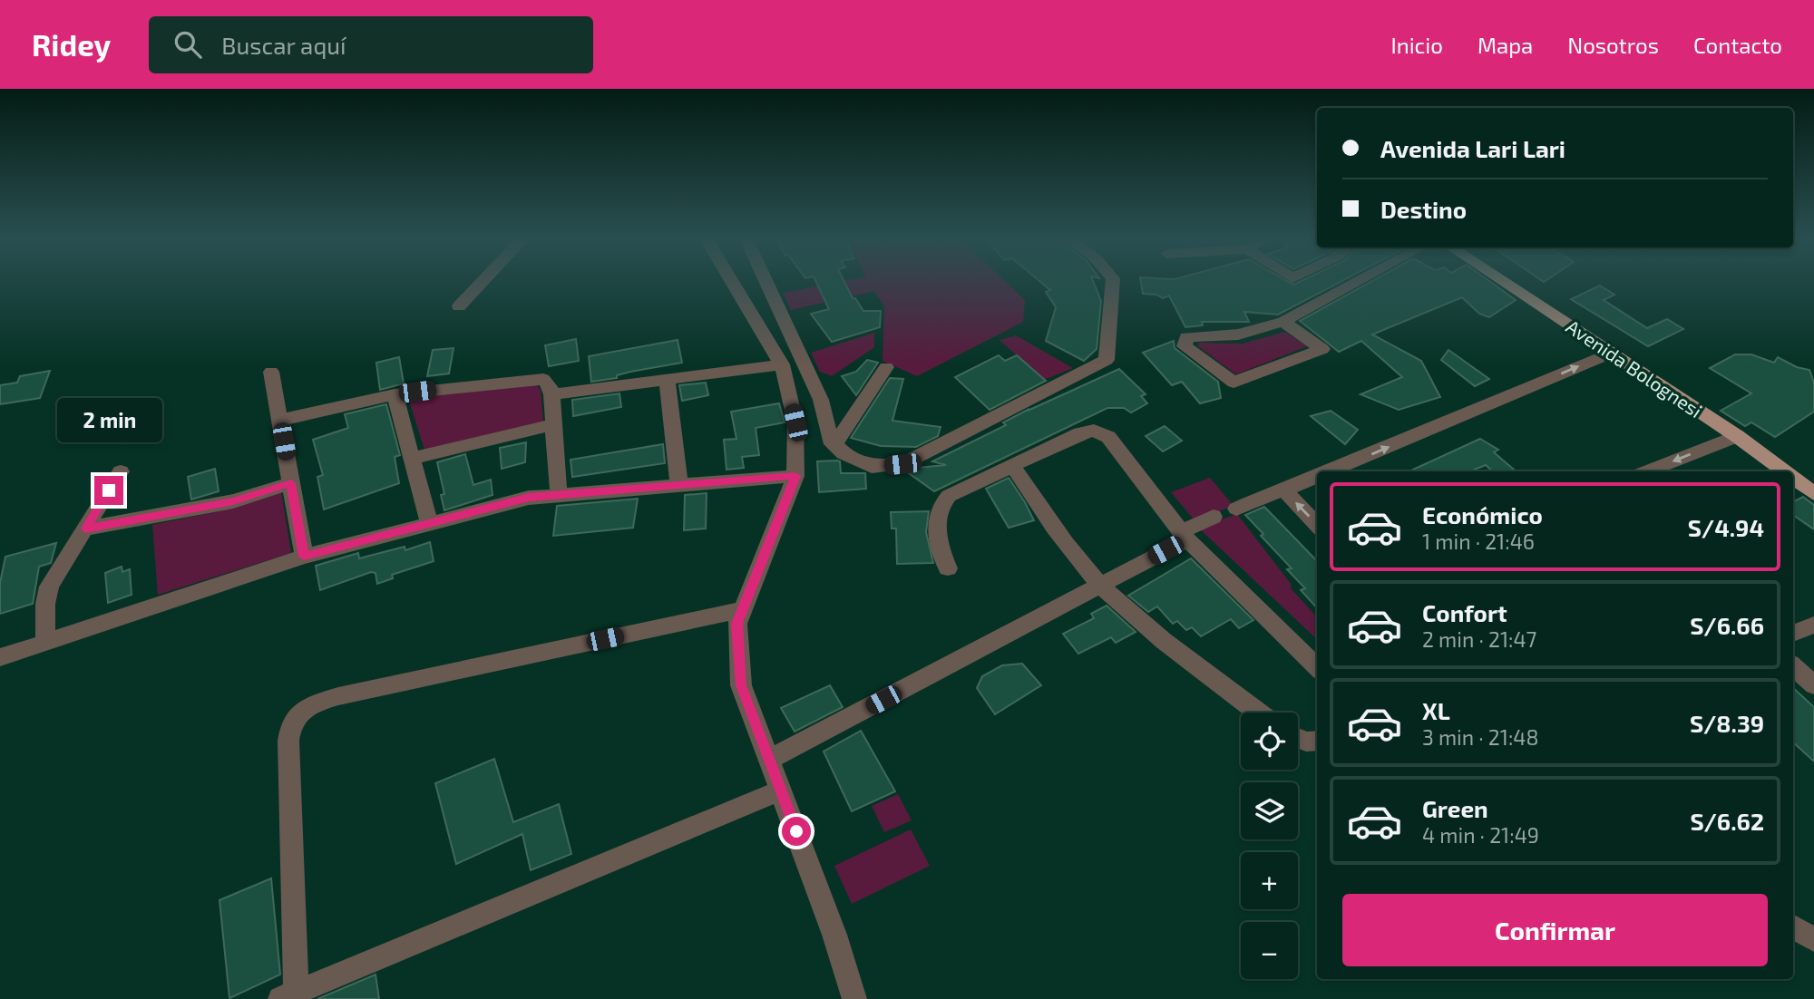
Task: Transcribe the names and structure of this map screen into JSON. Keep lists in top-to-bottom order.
{
  "streets": {
    "main road": ["Avenida Bolognesi"]
  },
  "page": {
    "header": "Ridey",
    "search": "Buscar aquí",
    "nav": [
      "Inicio",
      "Mapa",
      "Nosotros",
      "Contacto"
    ],
    "banner": ["Avenida Lari Lari", "Destino"],
    "bubble": "2 min",
    "list": [
      {
        "name": "Económico",
        "note": "1 min · 21:46",
        "value": "S/4.94"
      },
      {
        "name": "Confort",
        "note": "2 min · 21:47",
        "value": "S/6.66"
      },
      {
        "name": "XL",
        "note": "3 min · 21:48",
        "value": "S/8.39"
      },
      {
        "name": "Green",
        "note": "4 min · 21:49",
        "value": "S/6.62"
      }
    ],
    "map_buttons": ["+", "−"],
    "buttons": "Confirmar"
  }
}
